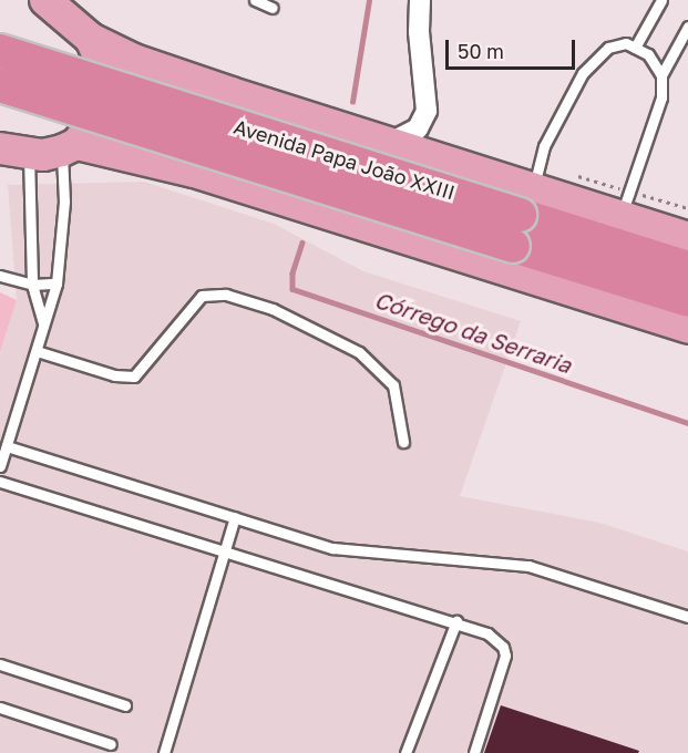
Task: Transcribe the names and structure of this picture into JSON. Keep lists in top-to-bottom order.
{
  "streets": {
    "highway": ["Avenida Papa João XXIII"]
  },
  "water": ["Córrego da Serraria"],
  "scale_bar": "50 m"
}
